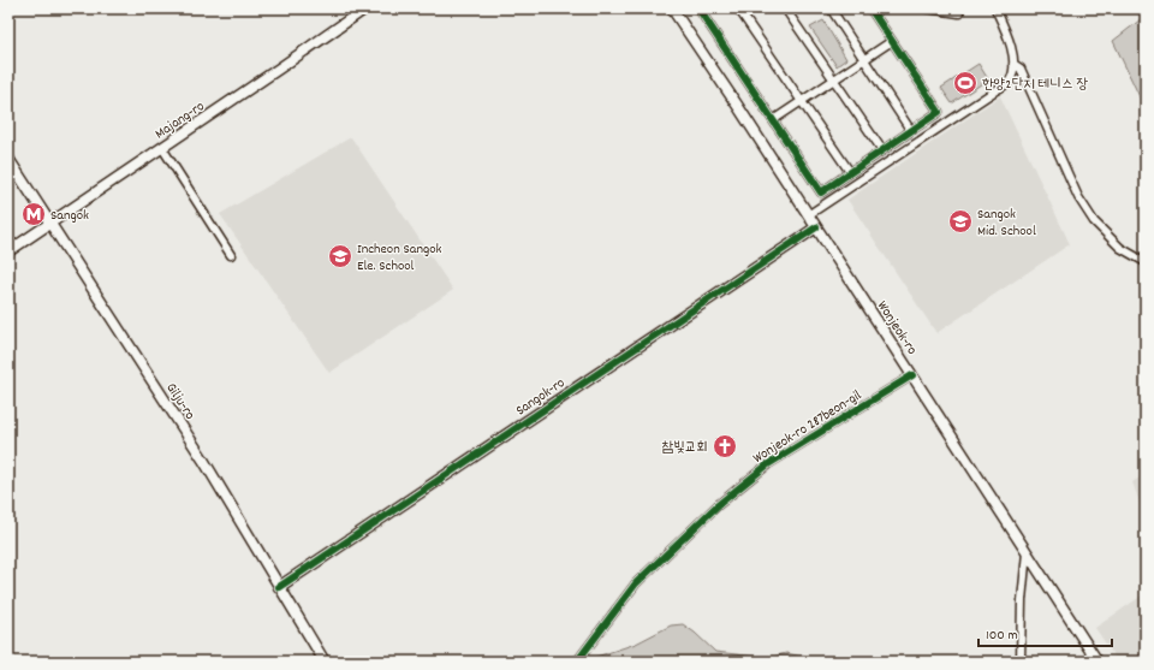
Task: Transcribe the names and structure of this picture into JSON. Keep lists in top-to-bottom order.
{
  "streets": {
    "main road": [
      "Majang-ro",
      "Wonjeok-ro",
      "Sangok-ro",
      "Gilju-ro"
    ],
    "street": ["Wonjeok-ro 287beon-gil"]
  },
  "crossings": [
    ["Majang-ro", "Gilju-ro"],
    ["Wonjeok-ro", "Sangok-ro"],
    ["Wonjeok-ro", "Wonjeok-ro 287beon-gil"],
    ["Sangok-ro", "Gilju-ro"]
  ],
  "places": {
    "sports": ["한양2단지 테니스 장"],
    "metro station": ["Sangok"],
    "school or university": ["Sangok Mid. School", "Incheon Sangok Ele. School"],
    "church": ["참빛교회"]
  },
  "scale_bar": "100 m"
}
